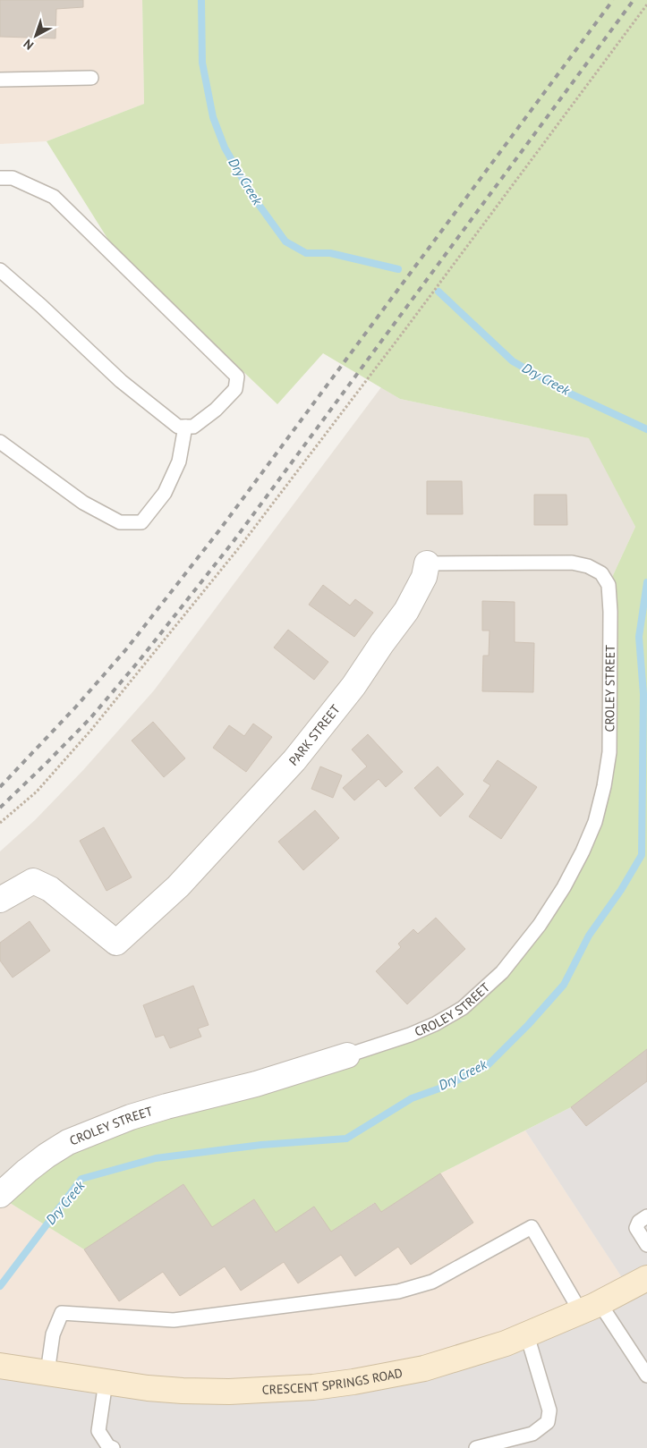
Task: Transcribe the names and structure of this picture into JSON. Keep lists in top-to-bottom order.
{
  "streets": {
    "main road": ["CRESCENT SPRINGS ROAD"],
    "street": ["CROLEY STREET", "PARK STREET"]
  },
  "crossings": [
    ["CROLEY STREET", "PARK STREET"]
  ],
  "water": ["Dry Creek"],
  "north": "bottom left"
}
